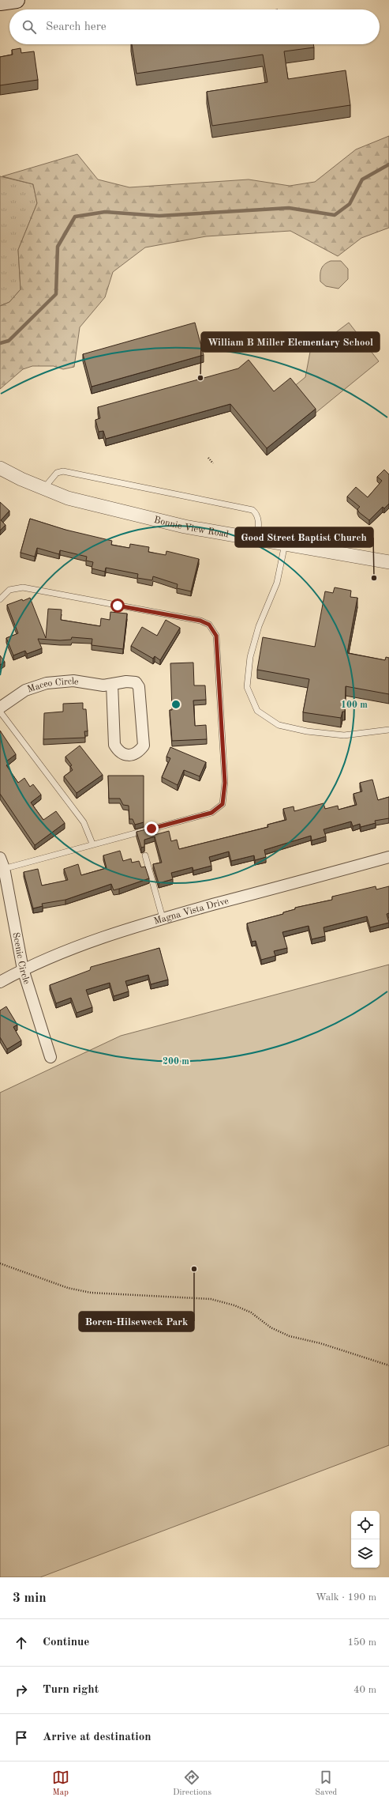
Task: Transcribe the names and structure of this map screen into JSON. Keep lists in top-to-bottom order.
{
  "streets": {
    "street": [
      "Bonnie View Road",
      "Maceo Circle",
      "Magna Vista Drive",
      "Scenic Circle"
    ]
  },
  "crossings": [
    ["Magna Vista Drive", "Scenic Circle"]
  ],
  "places": ["William B Miller Elementary School", "Good Street Baptist Church", "Boren-Hilseweck Park"],
  "page": {
    "search": "Search here",
    "heading": ["3 min", "Walk · 190 m"],
    "list": [
      ["Continue", "150 m"],
      ["Turn right", "40 m"],
      "Arrive at destination"
    ],
    "nav": ["Map", "Directions", "Saved"]
  },
  "rings": ["100 m", "200 m"]
}
